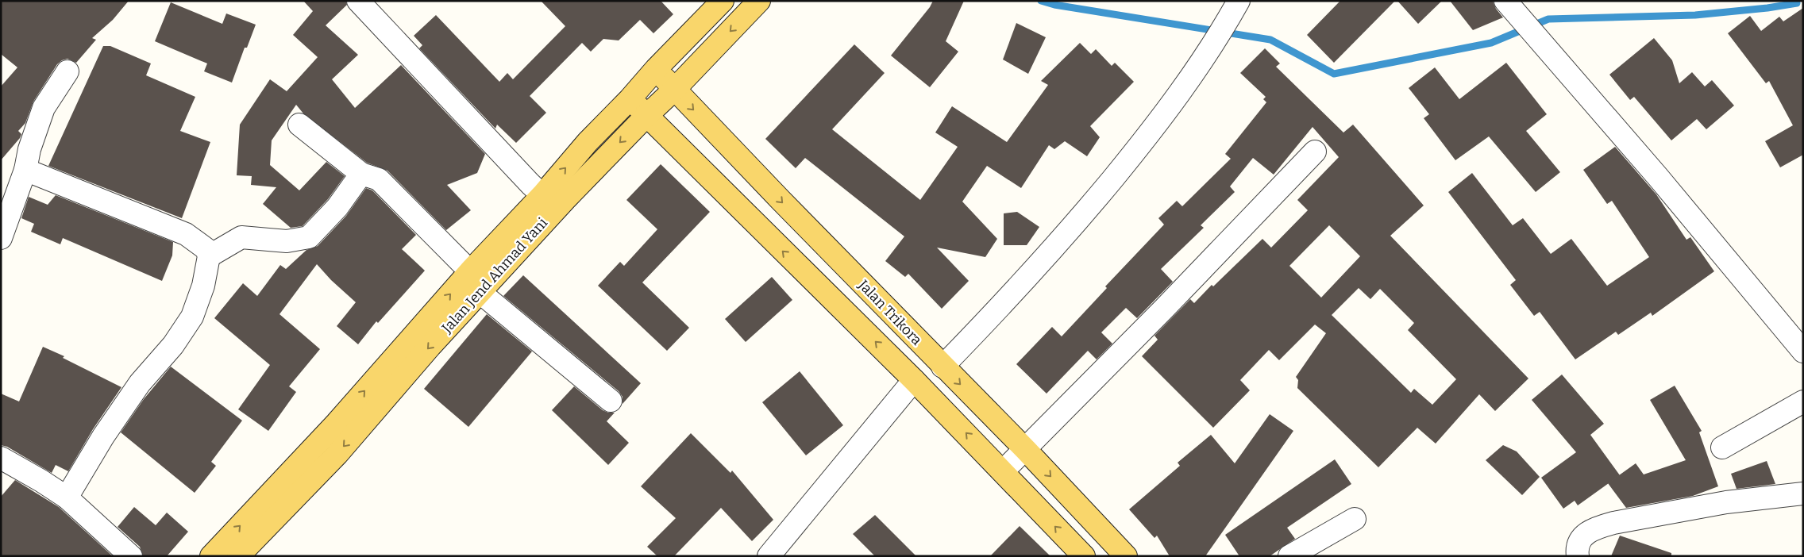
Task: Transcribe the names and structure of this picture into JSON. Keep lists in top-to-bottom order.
{
  "streets": {
    "main road": ["Jalan Jend Ahmad Yani", "Jalan Trikora"]
  },
  "crossings": [
    ["Jalan Jend Ahmad Yani", "Jalan Trikora"]
  ]
}
